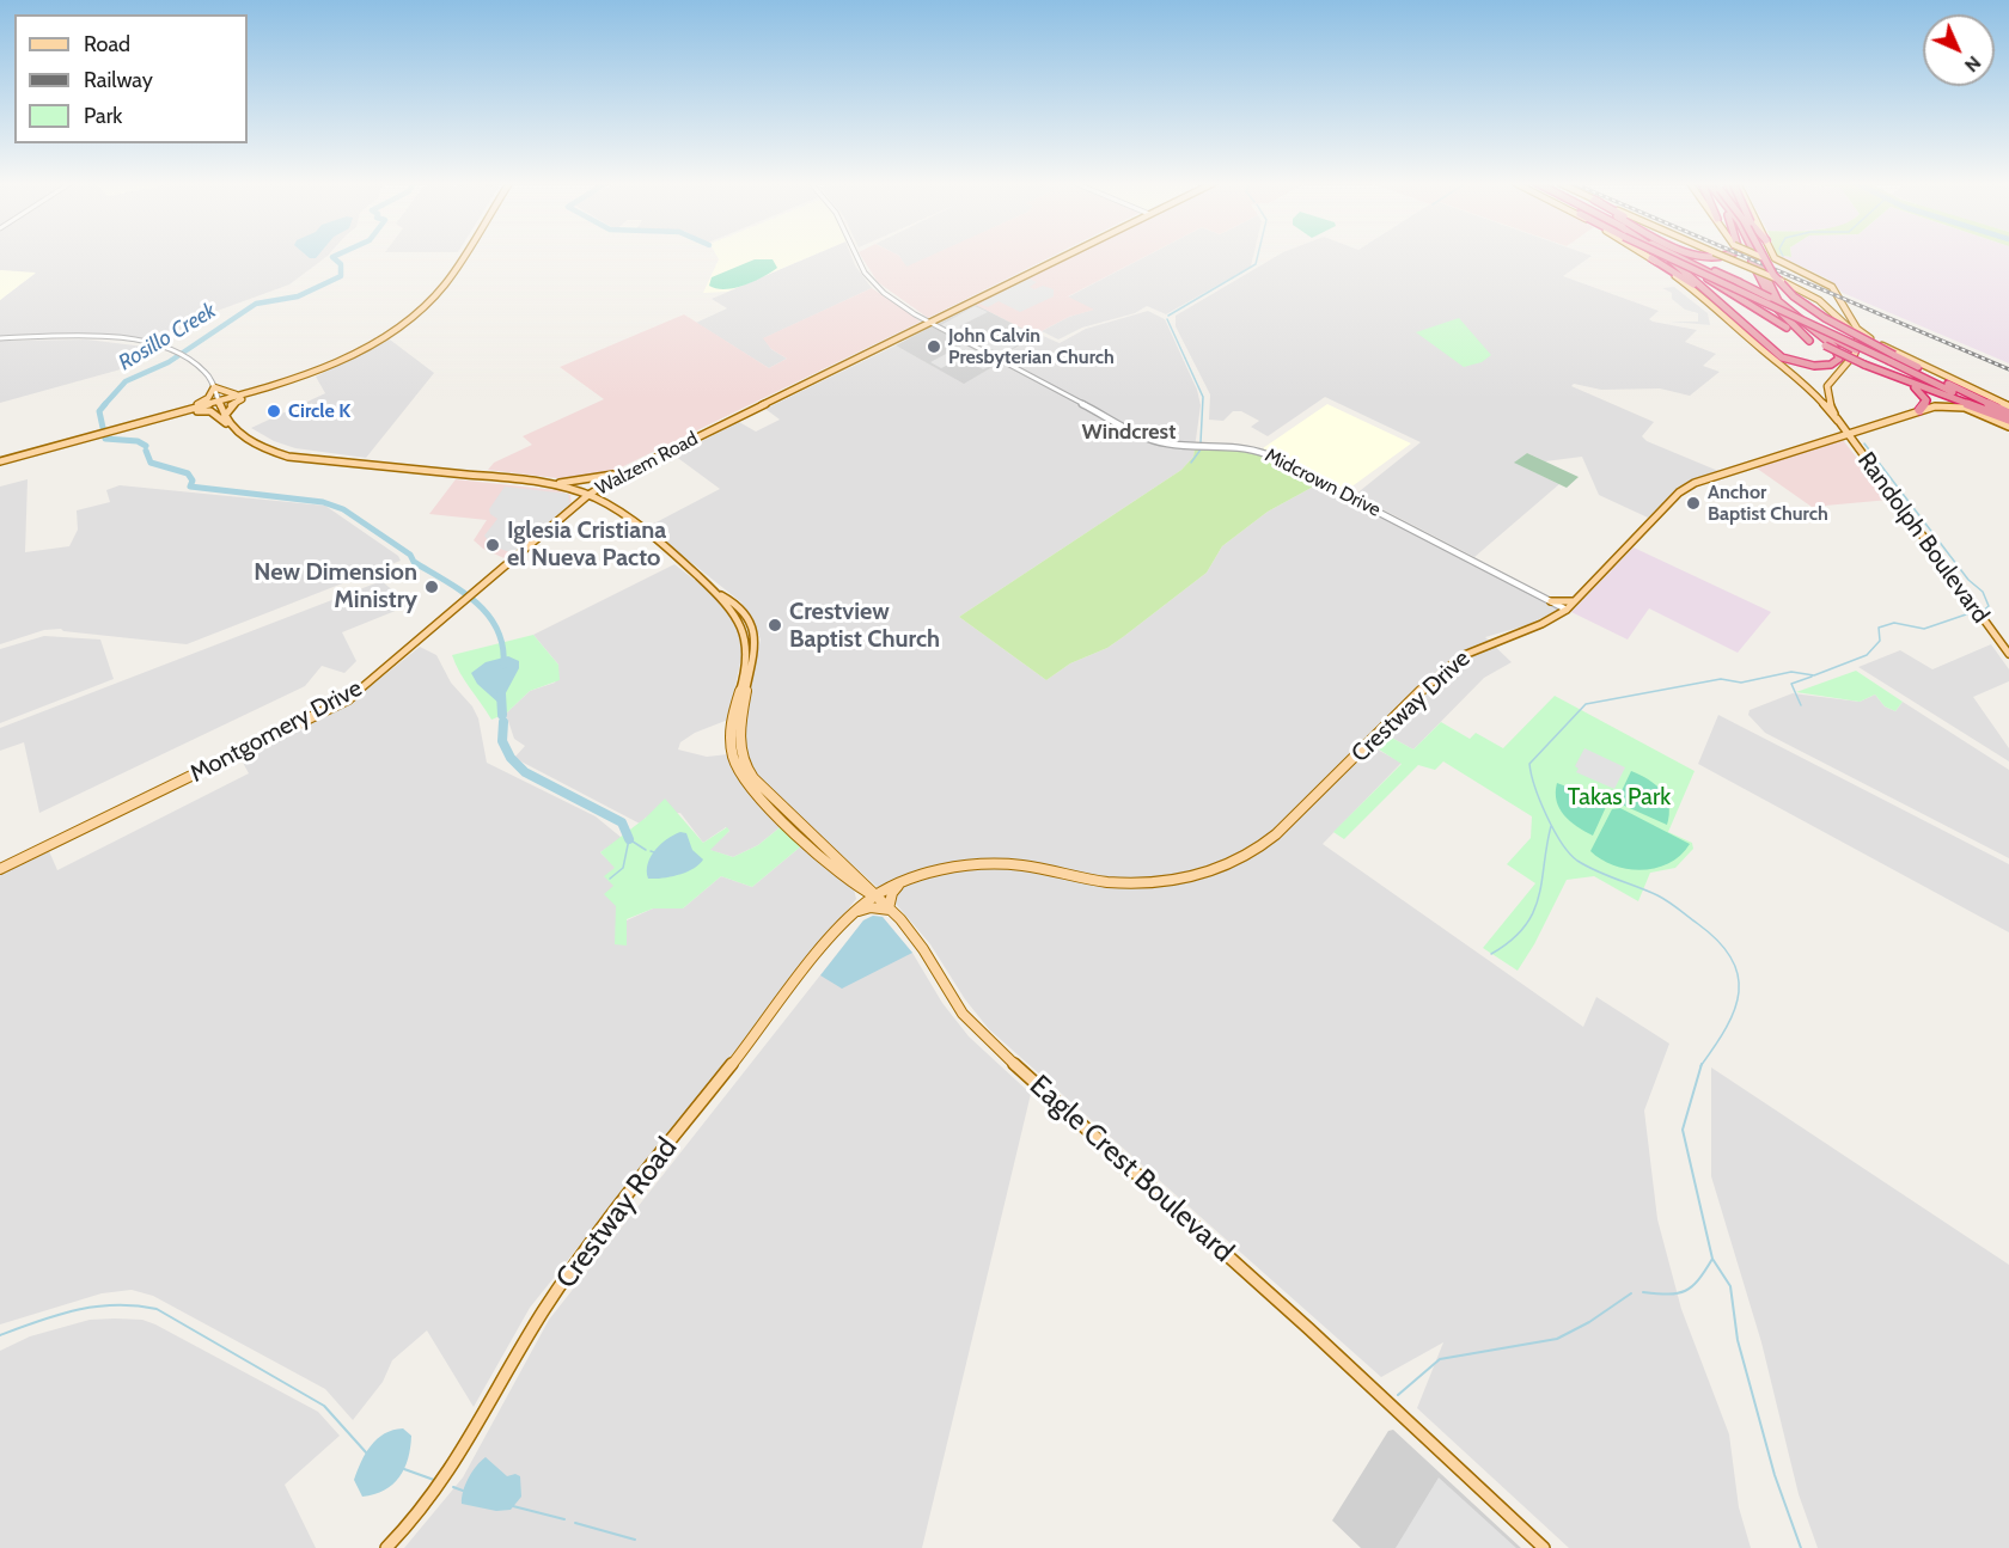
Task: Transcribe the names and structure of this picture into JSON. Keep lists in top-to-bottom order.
{
  "streets": {
    "main road": [
      "Walzem Road",
      "Randolph Boulevard",
      "Crestway Drive",
      "Montgomery Drive",
      "Eagle Crest Boulevard",
      "Crestway Road"
    ],
    "street": ["Midcrown Drive"]
  },
  "crossings": [
    ["Walzem Road", "Midcrown Drive"],
    ["Walzem Road", "Montgomery Drive"],
    ["Walzem Road", "Eagle Crest Boulevard"],
    ["Midcrown Drive", "Crestway Drive"],
    ["Randolph Boulevard", "Crestway Drive"],
    ["Crestway Drive", "Eagle Crest Boulevard"],
    ["Crestway Drive", "Crestway Road"],
    ["Montgomery Drive", "Eagle Crest Boulevard"],
    ["Eagle Crest Boulevard", "Crestway Road"]
  ],
  "districts": ["Windcrest"],
  "water": ["Rosillo Creek"],
  "parks": ["Takas Park"],
  "places": [
    "John Calvin Presbyterian Church",
    "Circle K",
    "Anchor Baptist Church",
    "Iglesia Cristiana el Nueva Pacto",
    "New Dimension Ministry",
    "Crestview Baptist Church"
  ],
  "legend": ["Road", "Railway", "Park"],
  "north": "bottom right"
}
